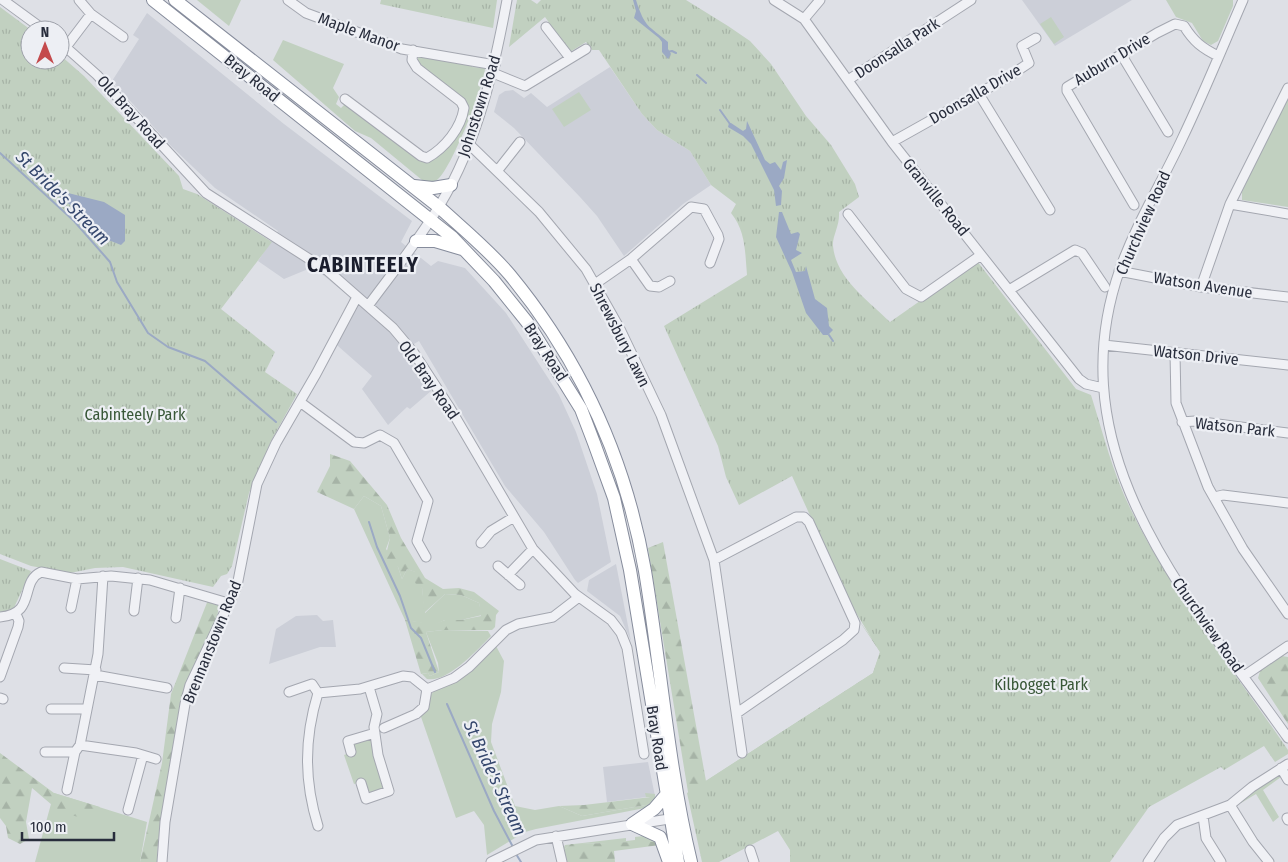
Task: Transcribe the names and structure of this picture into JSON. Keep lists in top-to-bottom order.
{
  "streets": {
    "highway": ["Bray Road"],
    "street": [
      "Maple Manor",
      "Doonsalla Park",
      "Auburn Drive",
      "Doonsalla Drive",
      "Johnstown Road",
      "Old Bray Road",
      "Granville Road",
      "Churchview Road",
      "Watson Avenue",
      "Shrewsbury Lawn",
      "Watson Drive",
      "Watson Park",
      "Brennanstown Road"
    ]
  },
  "crossings": [
    ["Maple Manor", "Johnstown Road"],
    ["Doonsalla Park", "Granville Road"],
    ["Auburn Drive", "Churchview Road"],
    ["Bray Road", "Johnstown Road"],
    ["Doonsalla Drive", "Granville Road"],
    ["Johnstown Road", "Old Bray Road"],
    ["Johnstown Road", "Shrewsbury Lawn"],
    ["Old Bray Road", "Brennanstown Road"],
    ["Granville Road", "Churchview Road"],
    ["Churchview Road", "Watson Avenue"],
    ["Churchview Road", "Watson Drive"]
  ],
  "districts": ["CABINTEELY"],
  "water": ["St Bride's Stream"],
  "parks": ["Cabinteely Park", "Kilbogget Park"],
  "scale_bar": "100 m",
  "north": "top"
}
